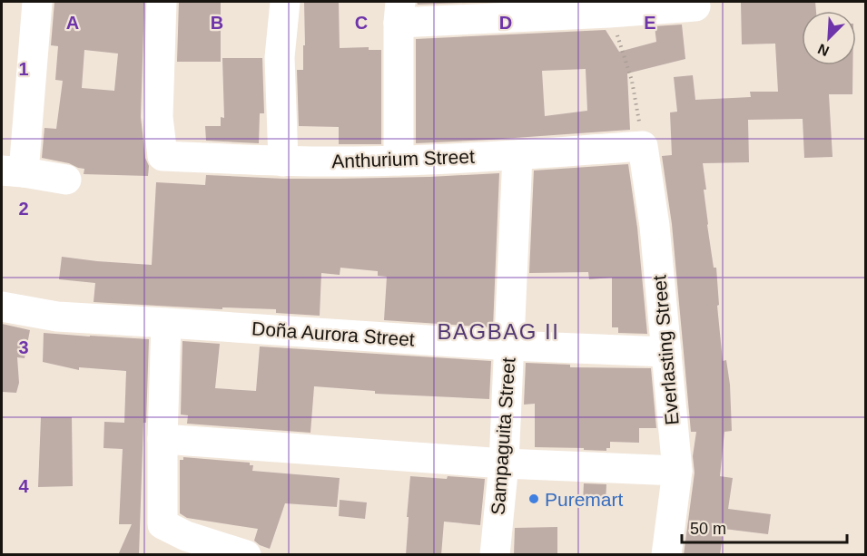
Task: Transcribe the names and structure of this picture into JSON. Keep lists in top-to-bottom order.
{
  "streets": {
    "street": [
      "Anthurium Street",
      "Doña Aurora Street",
      "Everlasting Street",
      "Sampaguita Street"
    ]
  },
  "crossings": [
    ["Anthurium Street", "Everlasting Street"],
    ["Anthurium Street", "Sampaguita Street"],
    ["Doña Aurora Street", "Everlasting Street"],
    ["Doña Aurora Street", "Sampaguita Street"]
  ],
  "districts": ["BAGBAG II"],
  "places": ["Puremart"],
  "scale_bar": "50 m",
  "north": "bottom left",
  "grid": {
    "columns": [
      "A",
      "B",
      "C",
      "D",
      "E"
    ],
    "rows": [
      "1",
      "2",
      "3",
      "4"
    ]
  }
}
